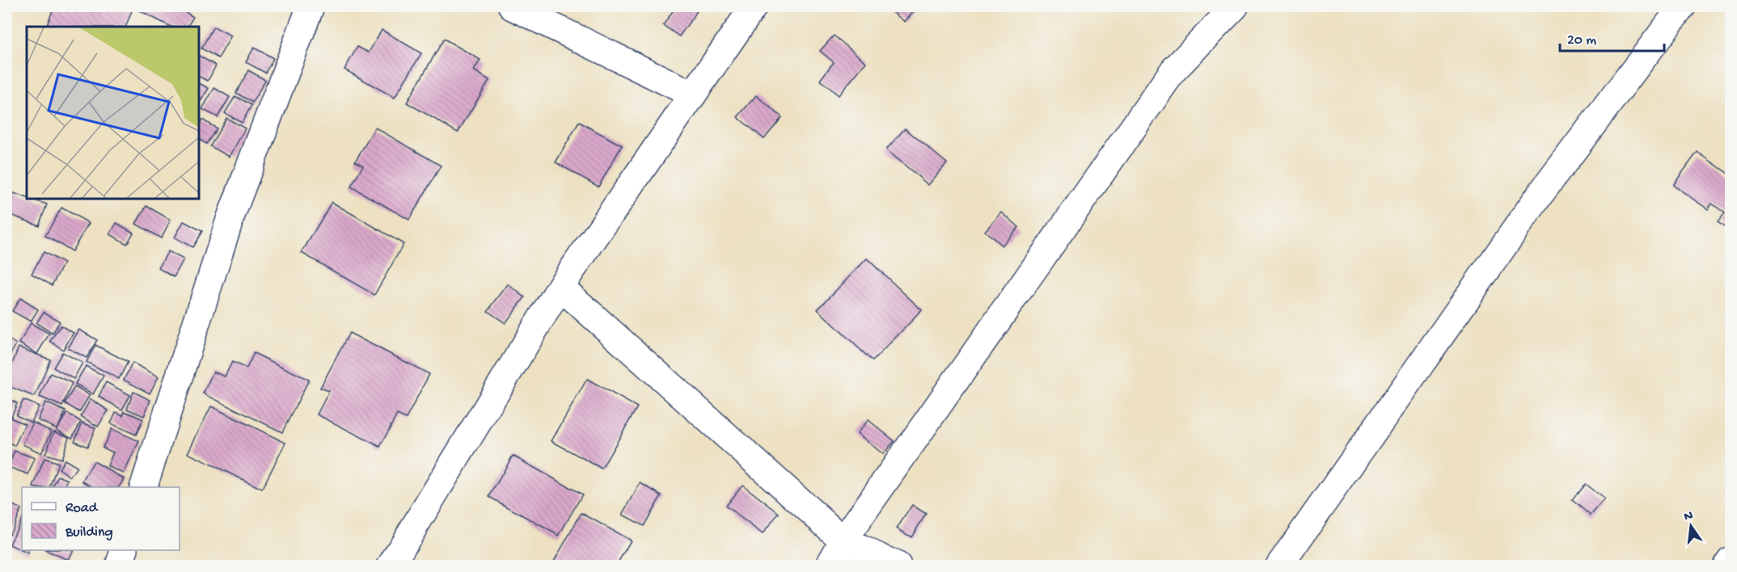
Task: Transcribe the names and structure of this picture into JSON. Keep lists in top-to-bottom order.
{
  "legend": ["Road", "Building"],
  "scale_bar": "20 m",
  "north": "top"
}
